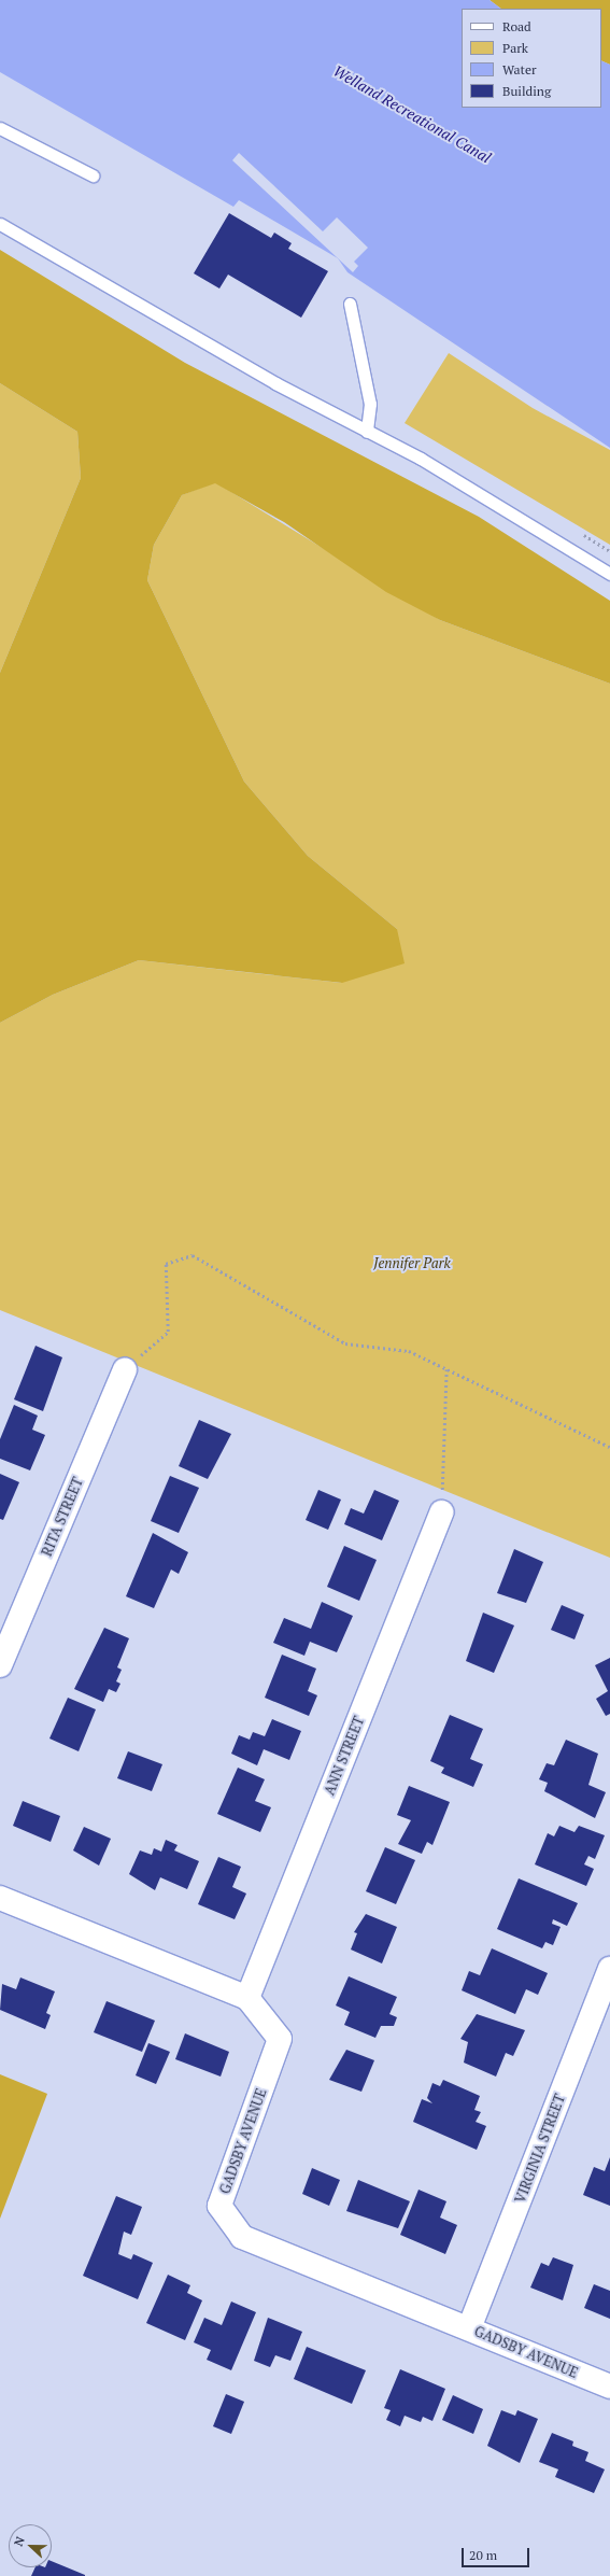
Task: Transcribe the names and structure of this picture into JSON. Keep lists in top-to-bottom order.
{
  "streets": {
    "street": [
      "RITA STREET",
      "ANN STREET",
      "GADSBY AVENUE",
      "VIRGINIA STREET"
    ]
  },
  "crossings": [
    ["ANN STREET", "GADSBY AVENUE"],
    ["GADSBY AVENUE", "VIRGINIA STREET"]
  ],
  "water": ["Welland Recreational Canal"],
  "parks": ["Jennifer Park"],
  "legend": [
    "Road",
    "Park",
    "Water",
    "Building"
  ],
  "scale_bar": "20 m",
  "north": "left"
}
